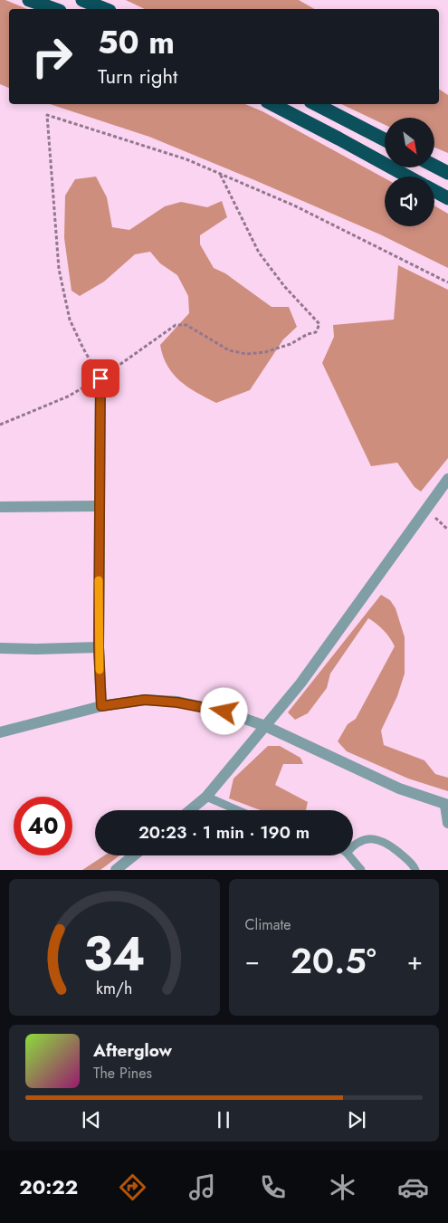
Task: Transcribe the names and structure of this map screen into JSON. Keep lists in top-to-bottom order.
{
  "north": "bottom right",
  "page": {
    "turn": ["50 m", "Turn right"],
    "limit": "40",
    "trip": "20:23 · 1 min · 190 m",
    "tile": "Climate",
    "heat": ["−", "20.5°", "+"],
    "song": ["Afterglow", "The Pines"],
    "tabs": "20:22",
    "gauge": ["34", "km/h"]
  }
}
